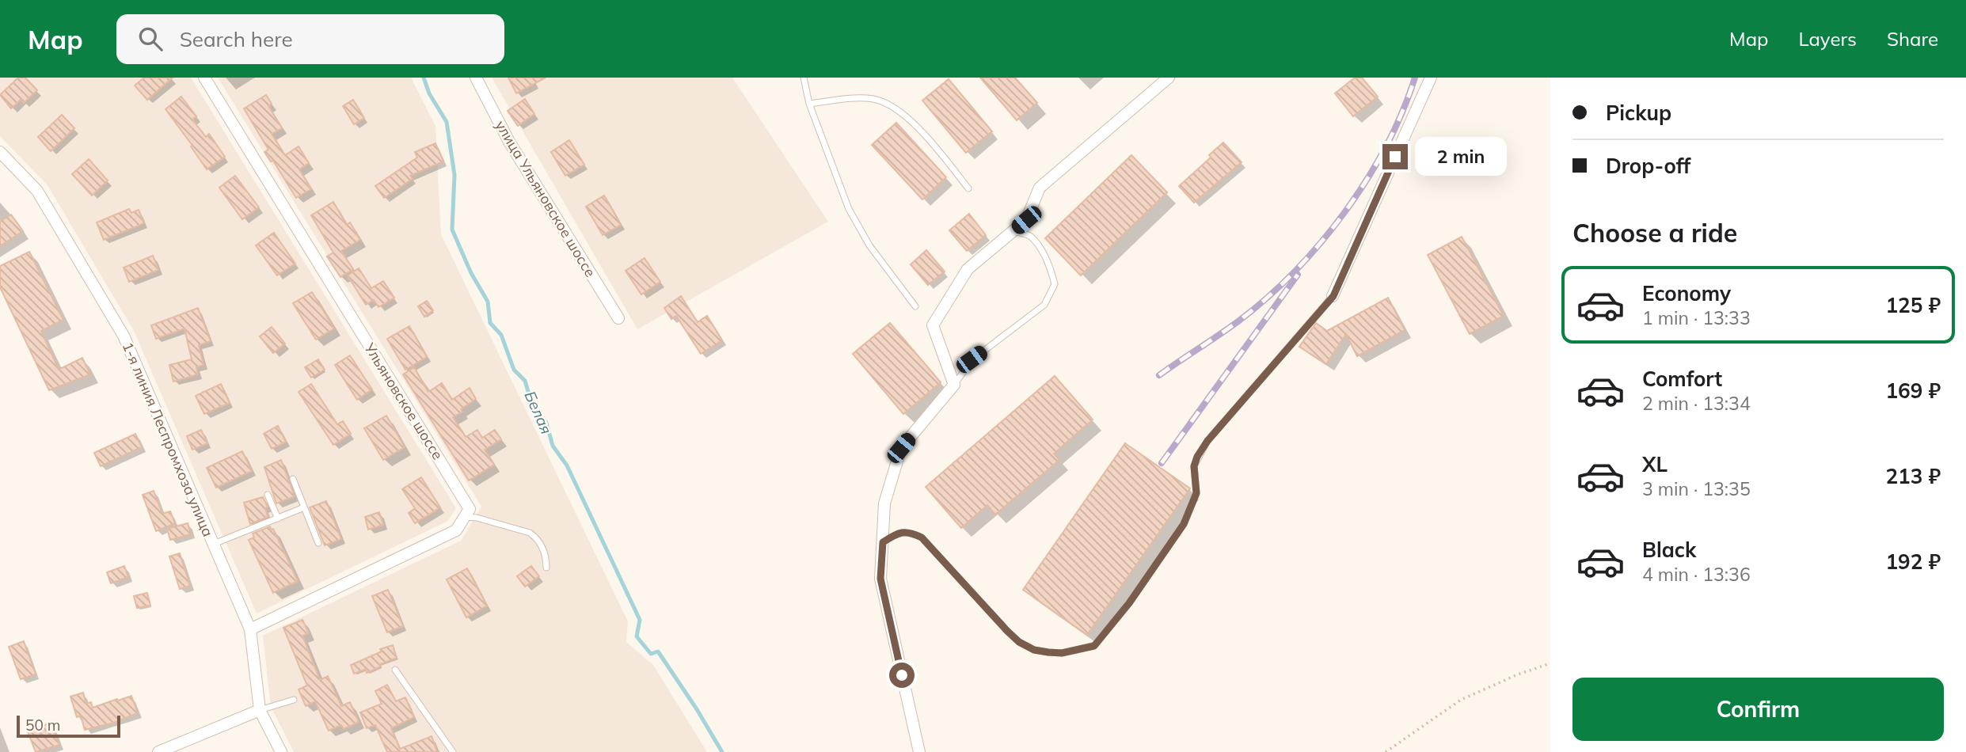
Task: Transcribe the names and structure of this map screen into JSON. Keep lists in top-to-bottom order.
{
  "streets": {
    "street": ["улица Ульяновское шоссе", "Ульяновское шоссе", "1-я линия Леспромхоза улица"]
  },
  "water": ["Белая"],
  "scale_bar": "50 m",
  "page": {
    "header": "Map",
    "search": "Search here",
    "nav": ["Map", "Layers", "Share"],
    "banner": ["Pickup", "Drop-off"],
    "bubble": "2 min",
    "heading": "Choose a ride",
    "list": [
      {
        "name": "Economy",
        "note": "1 min · 13:33",
        "value": "125 ₽"
      },
      {
        "name": "Comfort",
        "note": "2 min · 13:34",
        "value": "169 ₽"
      },
      {
        "name": "XL",
        "note": "3 min · 13:35",
        "value": "213 ₽"
      },
      {
        "name": "Black",
        "note": "4 min · 13:36",
        "value": "192 ₽"
      }
    ],
    "buttons": "Confirm",
    "scale": "50 m"
  }
}
